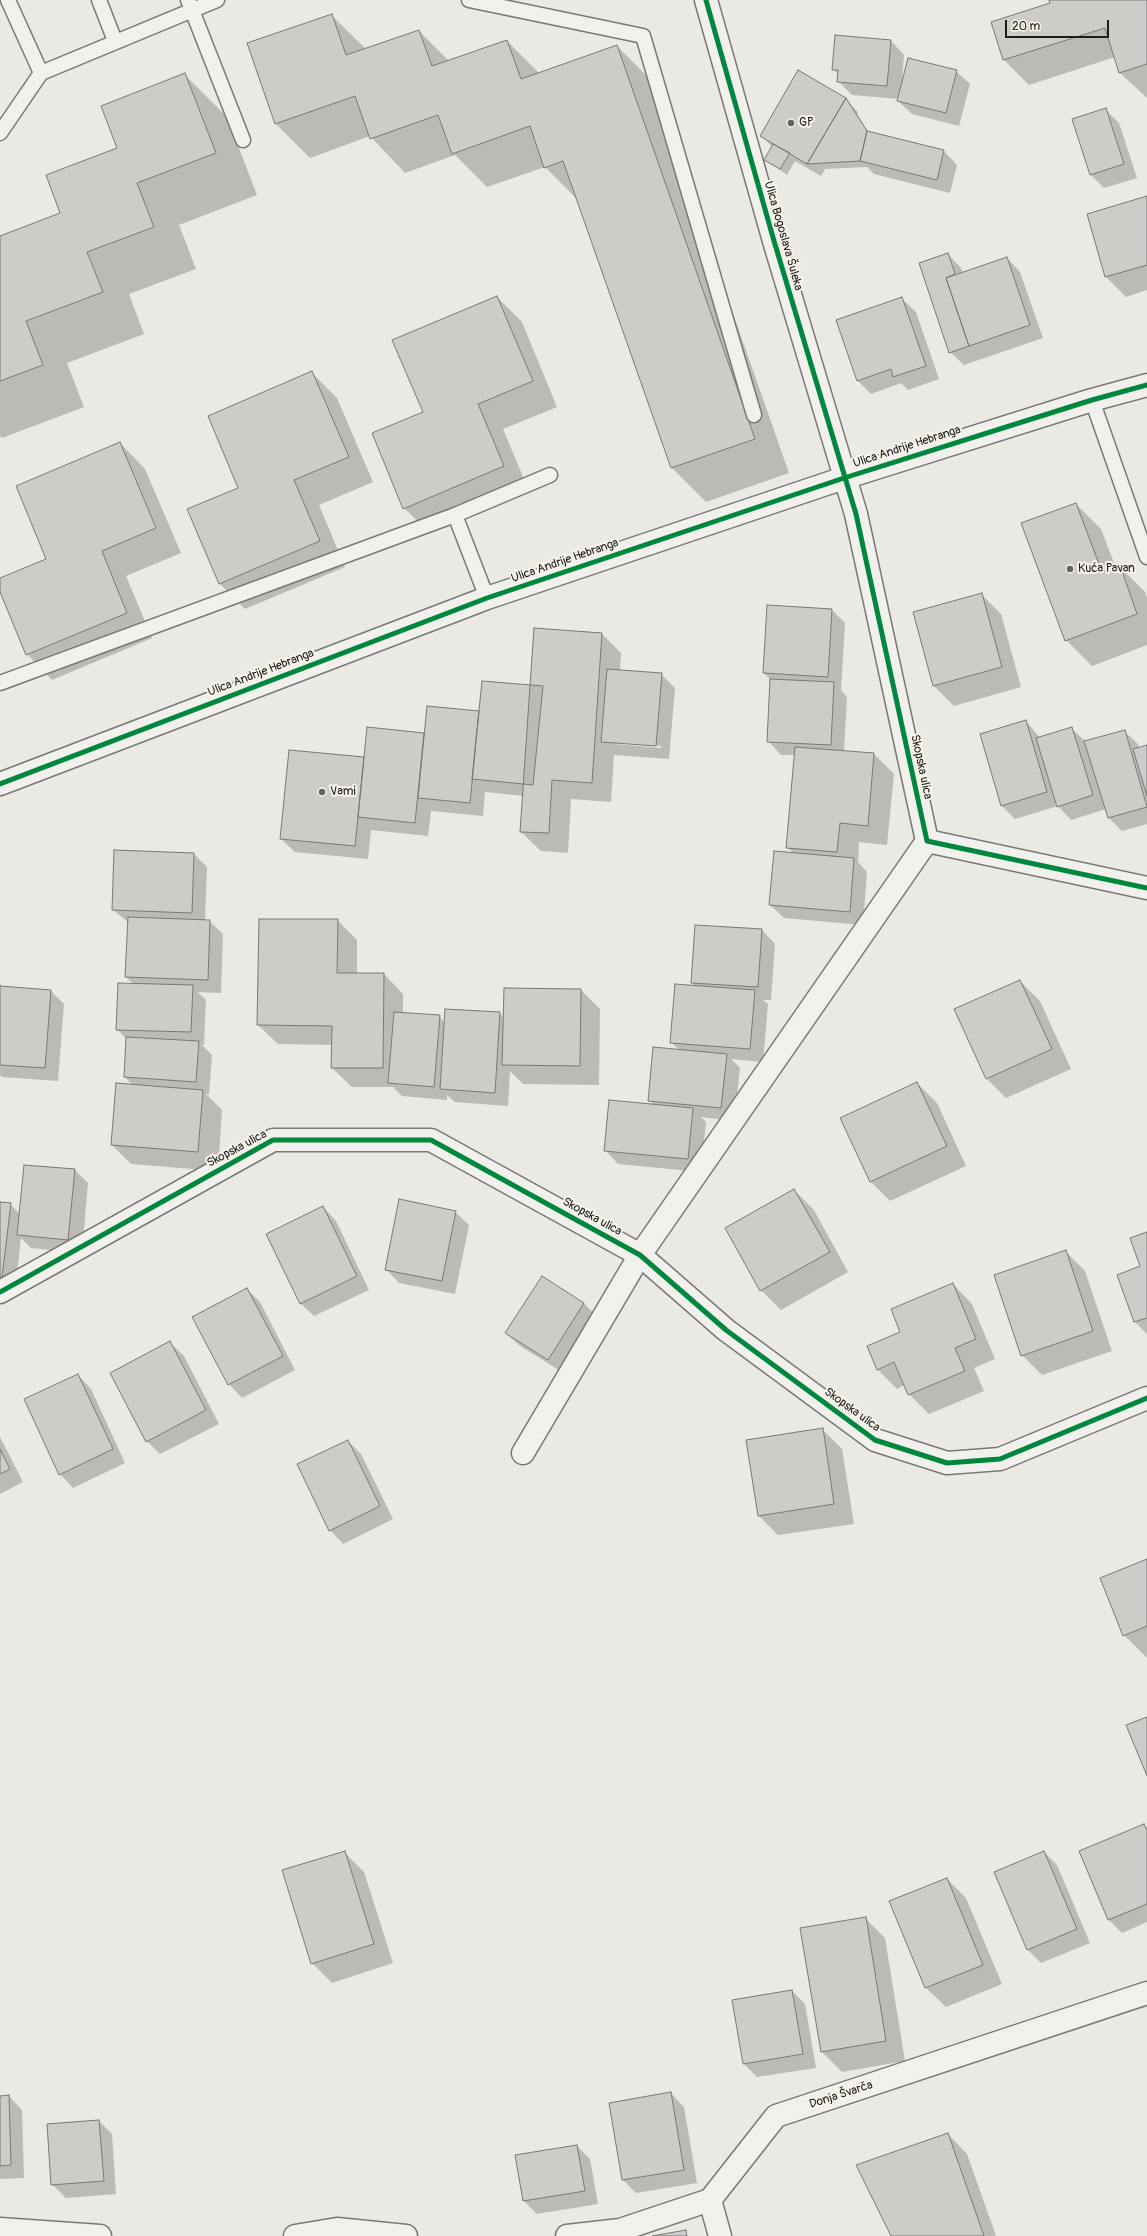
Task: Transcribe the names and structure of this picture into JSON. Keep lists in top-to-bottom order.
{
  "streets": {
    "street": [
      "Ulica Bogoslava Šuleka",
      "Ulica Andrije Hebranga",
      "Skopska ulica",
      "Donja Švarča"
    ]
  },
  "crossings": [
    ["Ulica Bogoslava Šuleka", "Ulica Andrije Hebranga"],
    ["Ulica Bogoslava Šuleka", "Skopska ulica"],
    ["Ulica Andrije Hebranga", "Skopska ulica"]
  ],
  "places": ["GP", "Kuća Pavan", "Vami"],
  "scale_bar": "20 m"
}
